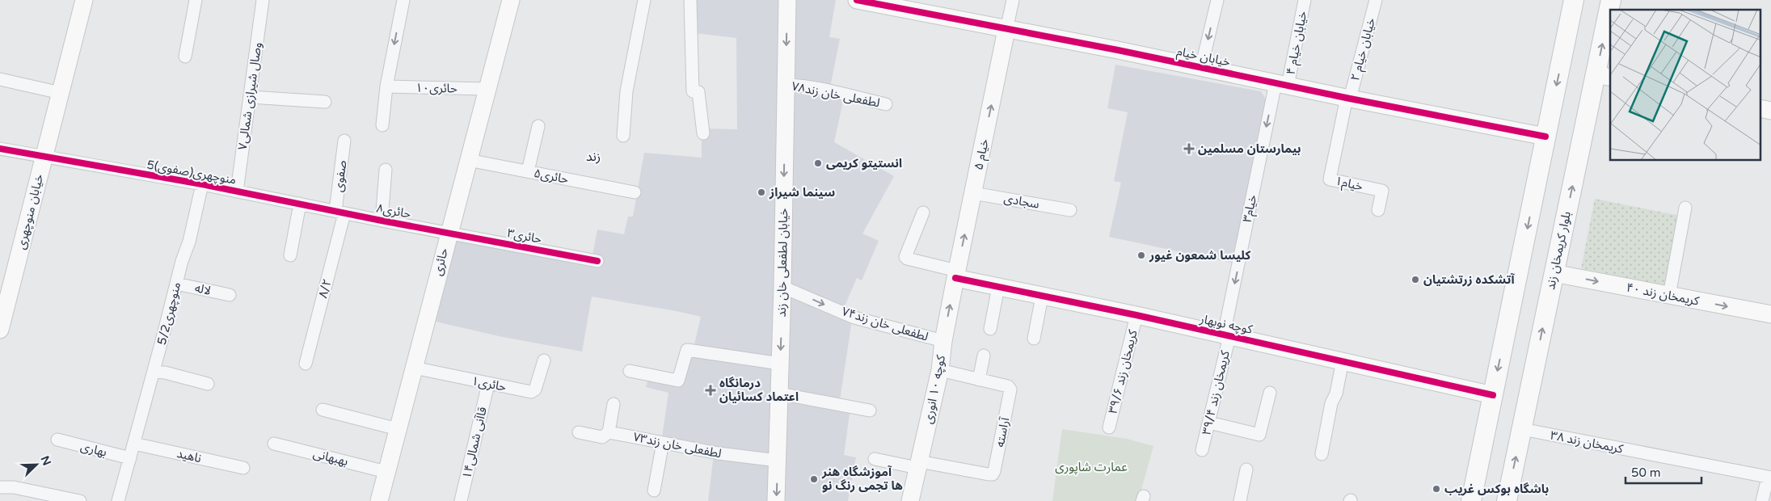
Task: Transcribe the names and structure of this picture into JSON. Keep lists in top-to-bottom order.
{
  "streets": {
    "main road": ["بلوار کریمخان زند"],
    "street": [
      "خیابان خیام ۴",
      "خیابان خیام ۲",
      "خیابان خیام",
      "حائری۱۰",
      "لطفعلی خان زند۷۸",
      "وصال شیرازی شمالی۷",
      "۵ خیام",
      "5منوچهری(صفوی)",
      "صفوی",
      "حائری۵",
      "۱خیام",
      "سجادی",
      "خیام۳",
      "حائری۸",
      "خیابان منوچهری",
      "حائری۳",
      "حائری",
      "خیابان لطفعلی خان زند",
      "۸/۲",
      "لاله",
      "کریمخان زند ۴۰",
      "5/2منوچهری",
      "لطفعلی خان زند۷۴",
      "کوچه نوبهار",
      "کریمخان زند ۳۹/۶",
      "حائری۱",
      "کوچه ۱۰ انوری",
      "کریمخان زند ۳۹/۴",
      "آراسته",
      "کریمخان زند ۳۸",
      "قاآنی شمالی۱۴",
      "لطفعلی خان زند۷۳",
      "بهاری",
      "ناهید",
      "بهبهانی"
    ]
  },
  "crossings": [
    ["خیابان خیام ۴", "خیابان خیام"],
    ["خیابان خیام ۴", "خیام۳"],
    ["خیابان خیام ۲", "خیابان خیام"],
    ["خیابان خیام ۲", "۱خیام"],
    ["خیابان خیام", "۵ خیام"],
    ["خیابان خیام", "۱خیام"],
    ["خیابان خیام", "خیام۳"],
    ["حائری۱۰", "حائری"],
    ["لطفعلی خان زند۷۸", "خیابان لطفعلی خان زند"],
    ["وصال شیرازی شمالی۷", "5منوچهری(صفوی)"],
    ["۵ خیام", "سجادی"],
    ["۵ خیام", "کوچه نوبهار"],
    ["۵ خیام", "کوچه ۱۰ انوری"],
    ["5منوچهری(صفوی)", "صفوی"],
    ["5منوچهری(صفوی)", "حائری۸"],
    ["5منوچهری(صفوی)", "خیابان منوچهری"],
    ["5منوچهری(صفوی)", "۸/۲"],
    ["5منوچهری(صفوی)", "5/2منوچهری"],
    ["صفوی", "حائری۸"],
    ["صفوی", "۸/۲"],
    ["حائری۵", "حائری"],
    ["خیام۳", "کوچه نوبهار"],
    ["خیام۳", "کریمخان زند ۳۹/۴"],
    ["حائری۸", "حائری۳"],
    ["حائری۸", "حائری"],
    ["حائری۸", "۸/۲"],
    ["حائری۳", "حائری"],
    ["بلوار کریمخان زند", "کریمخان زند ۴۰"],
    ["بلوار کریمخان زند", "کریمخان زند ۳۸"],
    ["حائری", "حائری۱"],
    ["حائری", "بهبهانی"],
    ["خیابان لطفعلی خان زند", "لطفعلی خان زند۷۴"],
    ["خیابان لطفعلی خان زند", "لطفعلی خان زند۷۳"],
    ["لاله", "5/2منوچهری"],
    ["5/2منوچهری", "بهاری"],
    ["5/2منوچهری", "ناهید"],
    ["لطفعلی خان زند۷۴", "کوچه ۱۰ انوری"],
    ["کوچه نوبهار", "کریمخان زند ۳۹/۶"],
    ["کوچه نوبهار", "کوچه ۱۰ انوری"],
    ["کوچه نوبهار", "کریمخان زند ۳۹/۴"],
    ["حائری۱", "قاآنی شمالی۱۴"],
    ["کوچه ۱۰ انوری", "آراسته"]
  ],
  "one_way": ["۵ خیام", "خیام۳", "کریمخان زند ۴۰"],
  "districts": ["زند"],
  "parks": ["عمارت شاپوری"],
  "places": {
    "health": ["بیمارستان مسلمین", "درمانگاه اعتماد کسائیان"],
    "other": [
      "انستیتو کریمی",
      "سینما شیراز",
      "کلیسا شمعون غیور",
      "آتشکده زرتشتیان",
      "آموزشگاه هنر ها تجمی رنگ نو",
      "باشگاه بوکس غریب"
    ]
  },
  "scale_bar": "50 m",
  "north": "top right"
}
